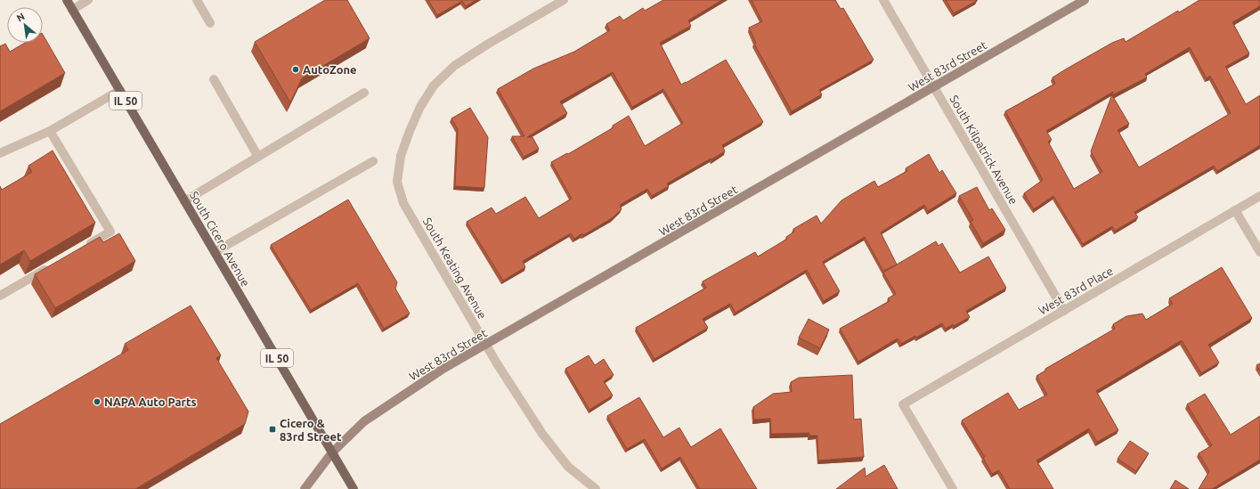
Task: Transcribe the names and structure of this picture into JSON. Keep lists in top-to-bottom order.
{
  "streets": {
    "main road": ["IL 50", "South Cicero Avenue"],
    "street": [
      "West 83rd Street",
      "South Kilpatrick Avenue",
      "South Keating Avenue",
      "West 83rd Place"
    ]
  },
  "crossings": [
    ["West 83rd Street", "South Kilpatrick Avenue"],
    ["West 83rd Street", "South Cicero Avenue"],
    ["West 83rd Street", "South Keating Avenue"],
    ["South Kilpatrick Avenue", "West 83rd Place"]
  ],
  "places": {
    "other": ["AutoZone", "NAPA Auto Parts"],
    "transit": ["Cicero & 83rd Street"]
  },
  "north": "top left"
}
